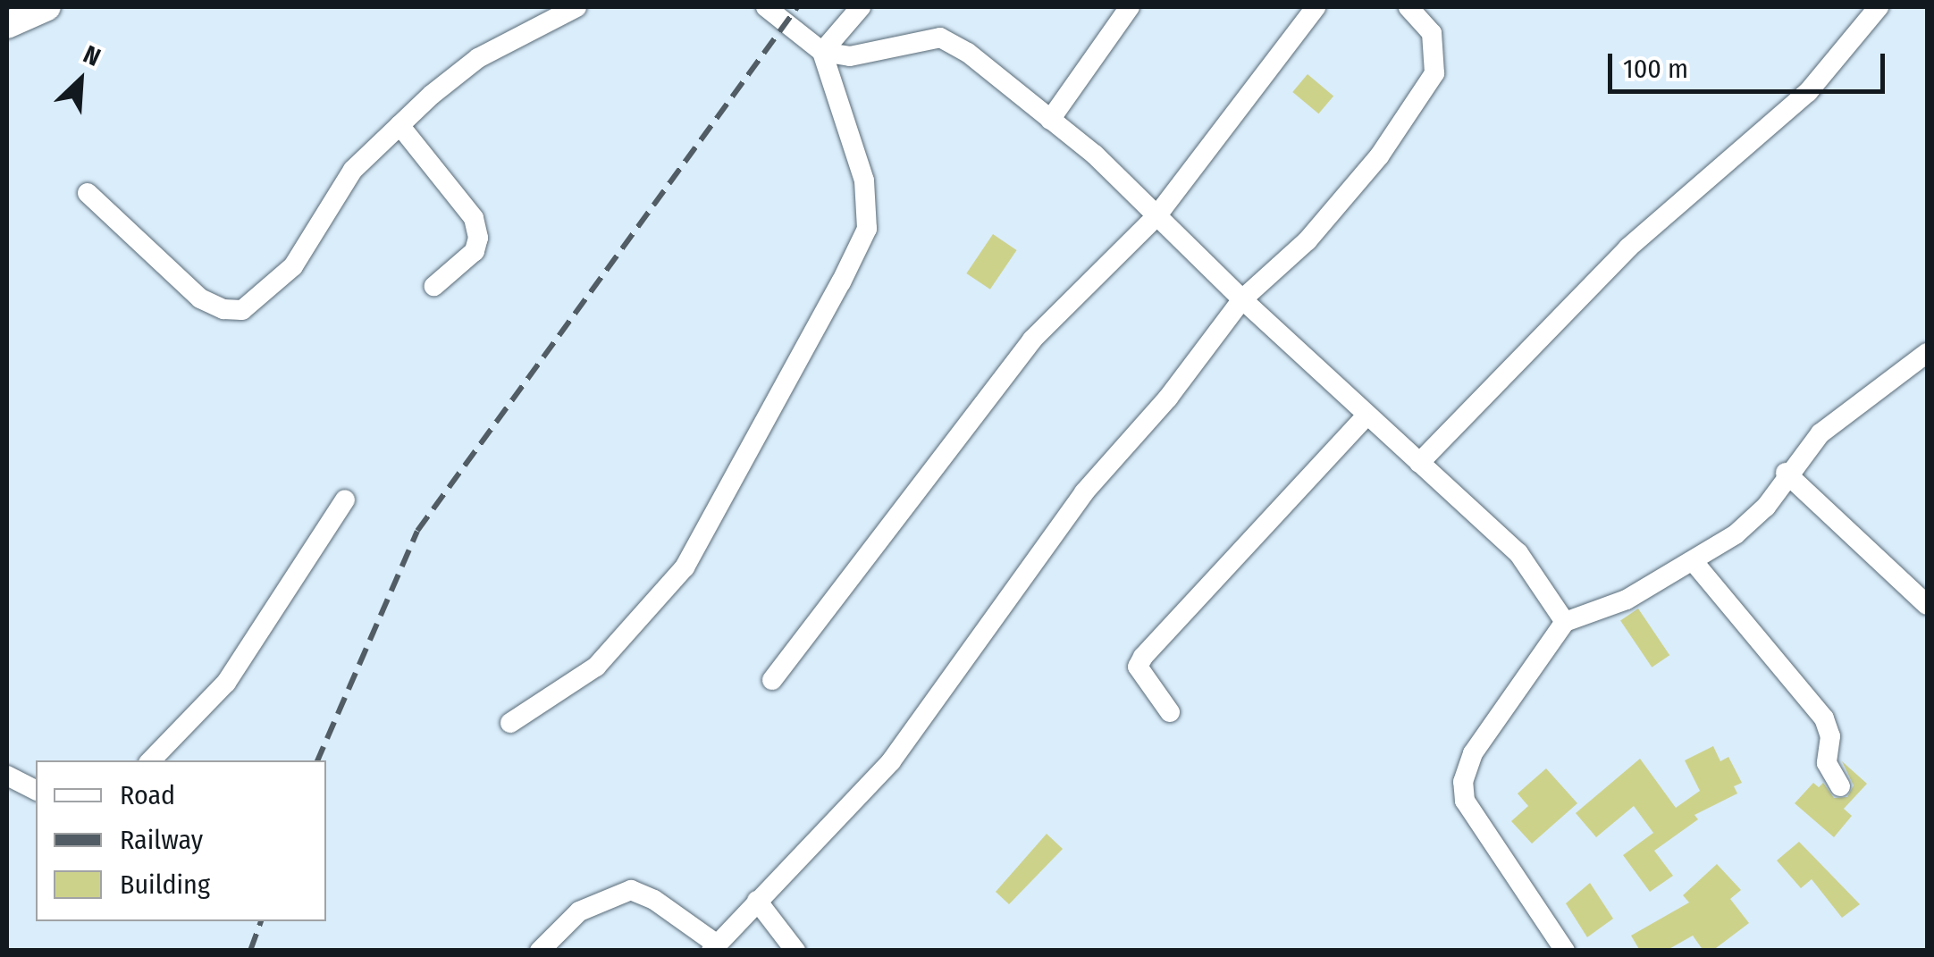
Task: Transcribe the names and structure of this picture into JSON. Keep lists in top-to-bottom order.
{
  "legend": ["Road", "Railway", "Building"],
  "scale_bar": "100 m",
  "north": "top right"
}
